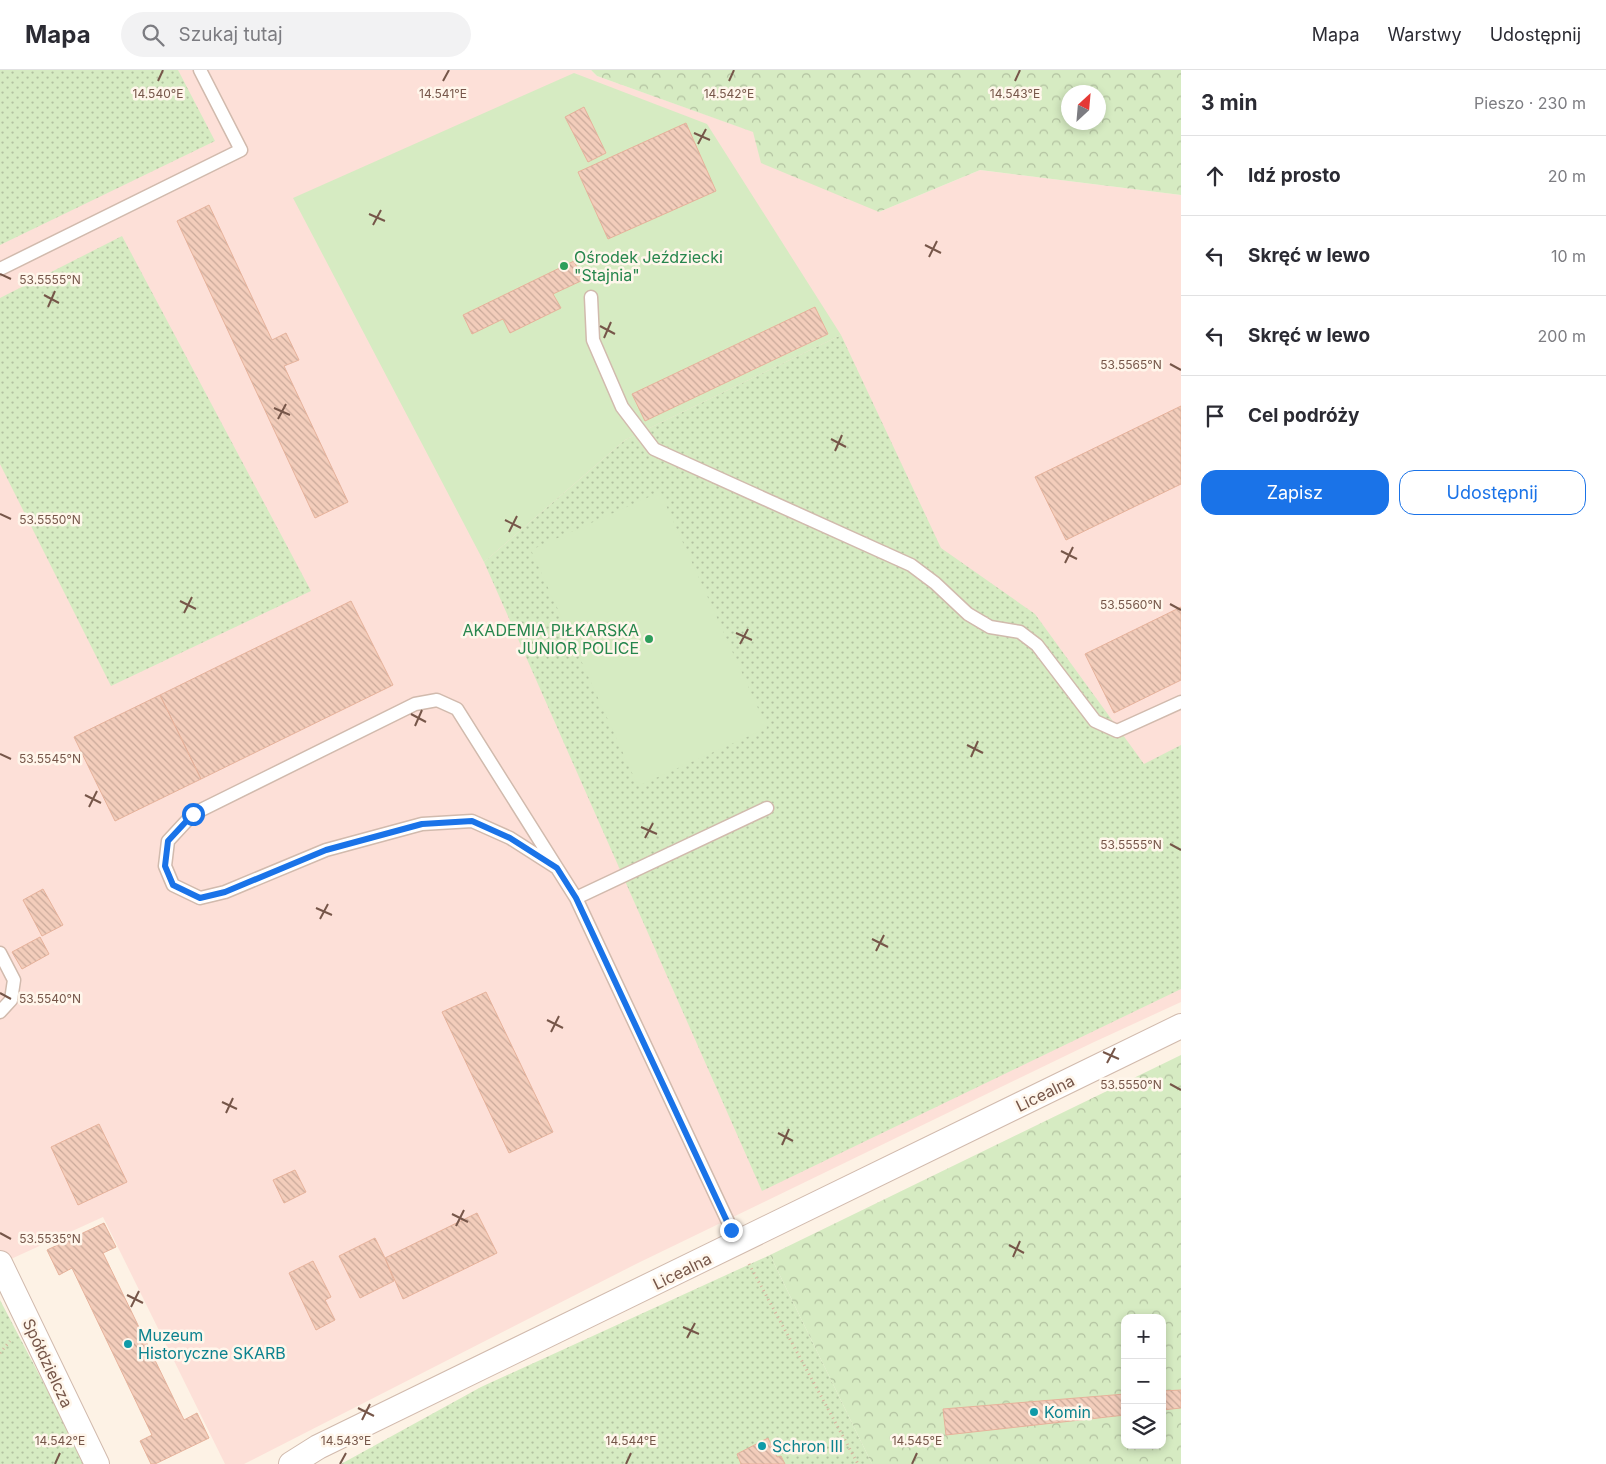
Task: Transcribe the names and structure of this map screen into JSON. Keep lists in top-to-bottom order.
{
  "streets": {
    "street": ["Licealna", "Spółdzielcza"]
  },
  "places": [
    "Ośrodek Jeździecki \"Stajnia\"",
    "AKADEMIA PIŁKARSKA JUNIOR POLICE",
    "Muzeum Historyczne SKARB",
    "Komin",
    "Schron III"
  ],
  "north": "top right",
  "page": {
    "header": "Mapa",
    "search": "Szukaj tutaj",
    "nav": ["Mapa", "Warstwy", "Udostępnij"],
    "heading": ["3 min", "Pieszo · 230 m"],
    "list": [
      ["Idź prosto", "20 m"],
      ["Skręć w lewo", "10 m"],
      ["Skręć w lewo", "200 m"],
      "Cel podróży"
    ],
    "buttons": ["Zapisz", "Udostępnij"],
    "map_buttons": ["+", "−"]
  },
  "coordinates": [
    "14.540°E",
    "14.541°E",
    "14.542°E",
    "14.543°E",
    "53.5555°N",
    "53.5565°N",
    "53.5550°N",
    "53.5560°N",
    "53.5545°N",
    "53.5540°N",
    "53.5535°N",
    "14.544°E",
    "14.545°E"
  ]
}
